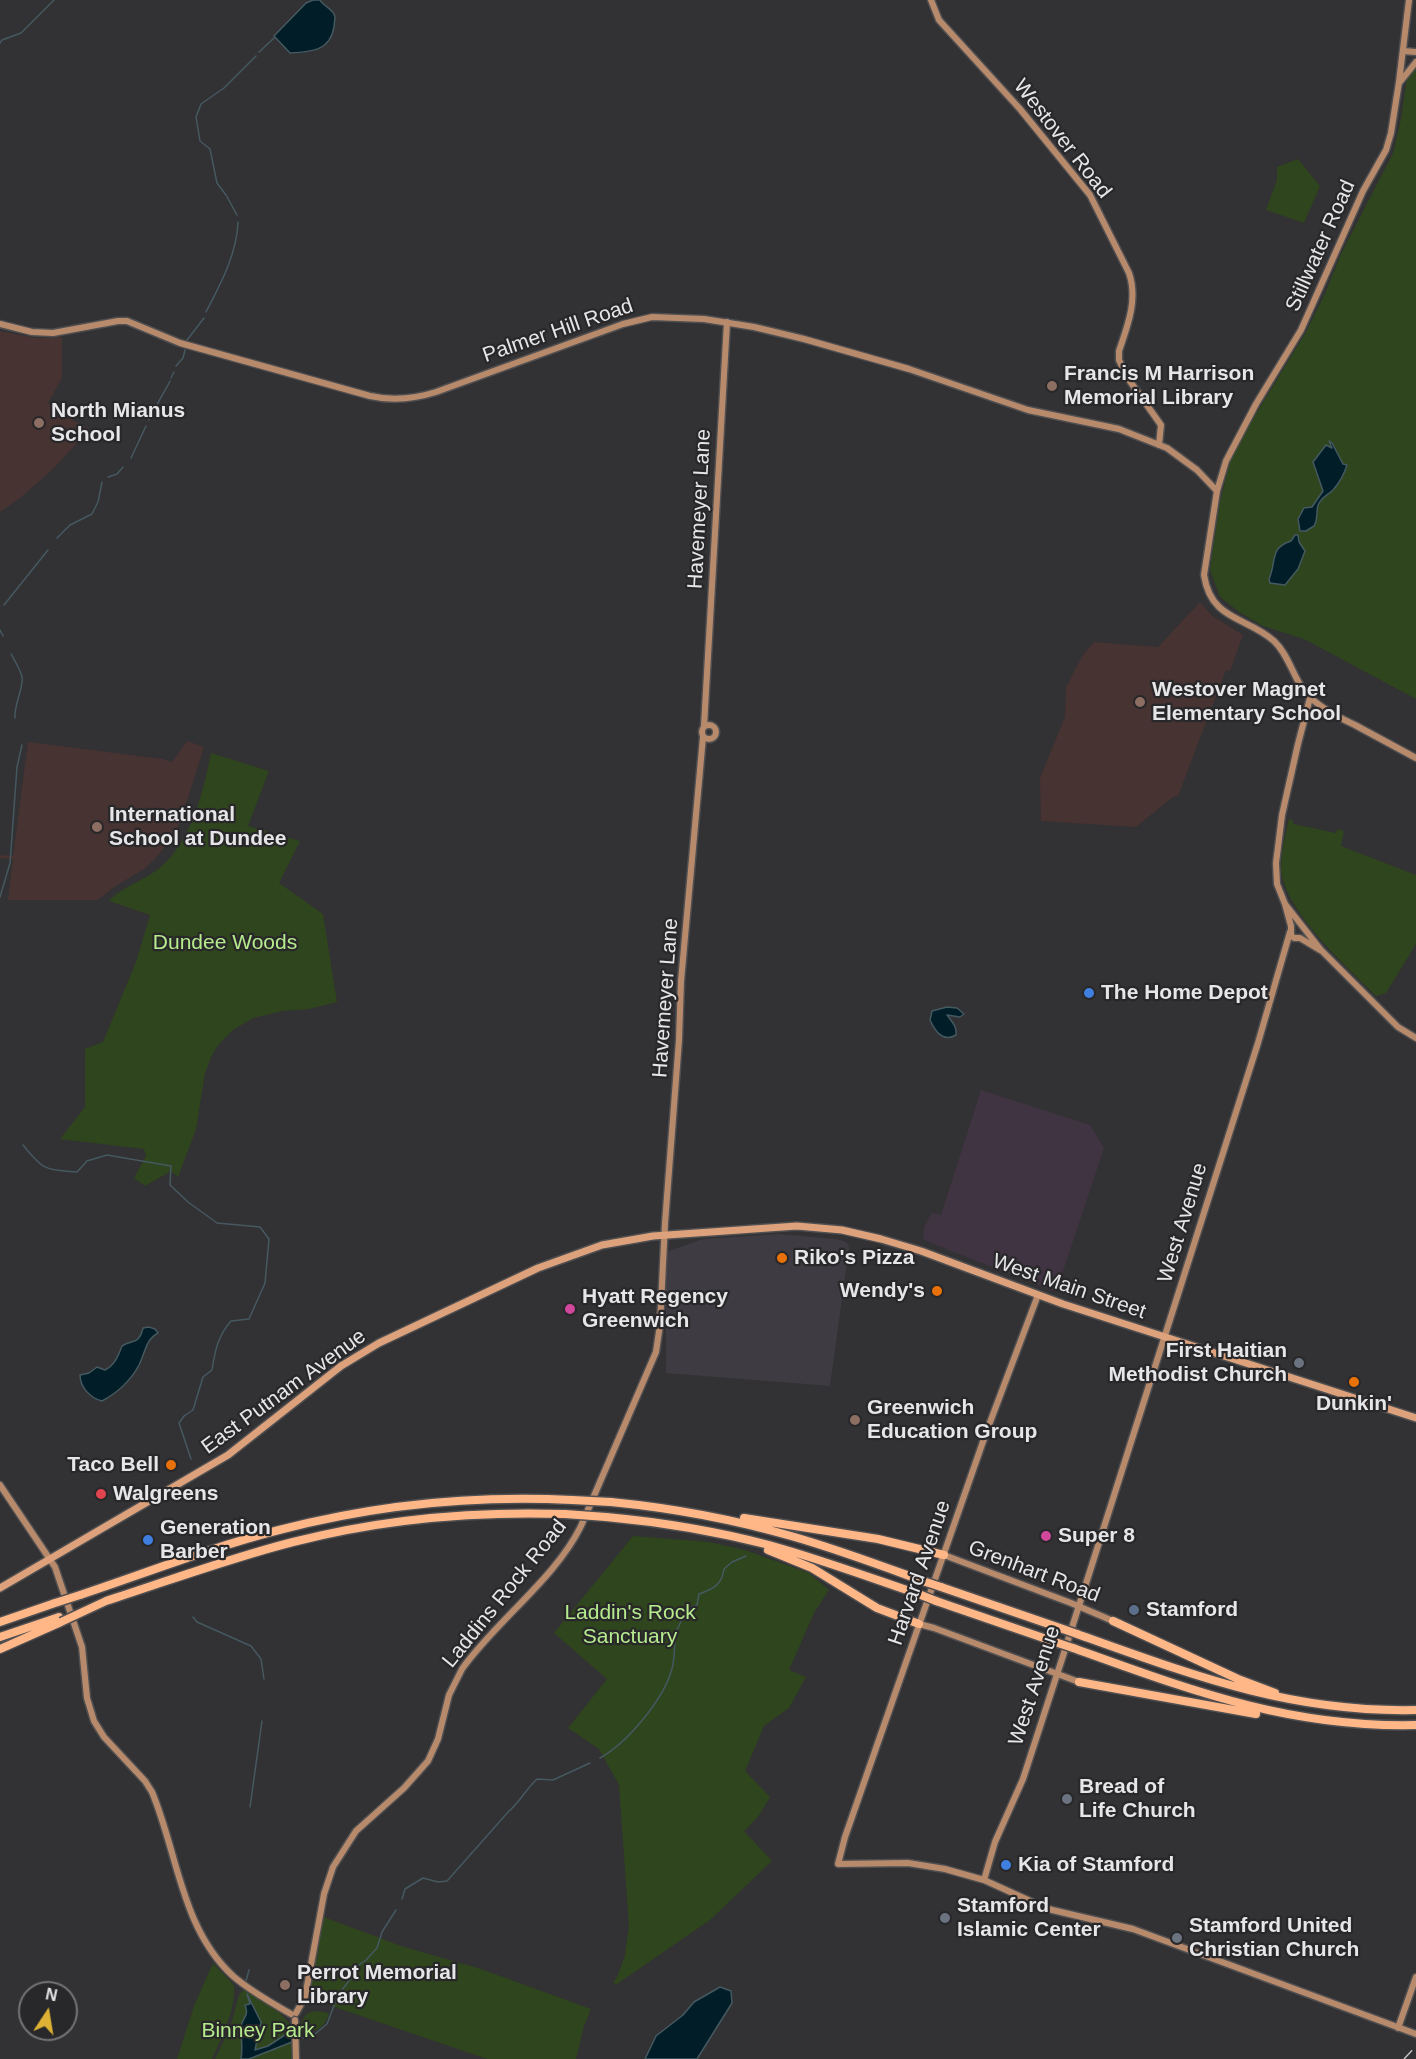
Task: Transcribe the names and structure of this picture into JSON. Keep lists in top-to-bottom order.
{
  "streets": {
    "main road": [
      "Westover Road",
      "Stillwater Road",
      "Palmer Hill Road",
      "Havemeyer Lane",
      "West Avenue",
      "West Main Street",
      "East Putnam Avenue",
      "Grenhart Road",
      "Harvard Avenue",
      "Laddins Rock Road"
    ]
  },
  "crossings": [
    ["Westover Road", "Palmer Hill Road"],
    ["Stillwater Road", "Palmer Hill Road"],
    ["Palmer Hill Road", "Havemeyer Lane"],
    ["Havemeyer Lane", "East Putnam Avenue"],
    ["Havemeyer Lane", "Laddins Rock Road"],
    ["West Avenue", "West Main Street"],
    ["West Avenue", "Grenhart Road"],
    ["West Avenue", "Harvard Avenue"],
    ["West Main Street", "East Putnam Avenue"],
    ["West Main Street", "Harvard Avenue"],
    ["East Putnam Avenue", "Laddins Rock Road"],
    ["Grenhart Road", "Harvard Avenue"]
  ],
  "parks": ["Dundee Woods", "Laddin's Rock Sanctuary", "Binney Park"],
  "places": [
    "Francis M Harrison Memorial Library",
    "North Mianus School",
    "Westover Magnet Elementary School",
    "International School at Dundee",
    "The Home Depot",
    "Riko's Pizza",
    "Wendy's",
    "Hyatt Regency Greenwich",
    "First Haitian Methodist Church",
    "Dunkin'",
    "Greenwich Education Group",
    "Taco Bell",
    "Walgreens",
    "Super 8",
    "Generation Barber",
    "Stamford",
    "Bread of Life Church",
    "Kia of Stamford",
    "Stamford Islamic Center",
    "Stamford United Christian Church",
    "Perrot Memorial Library"
  ],
  "north": "top"
}
